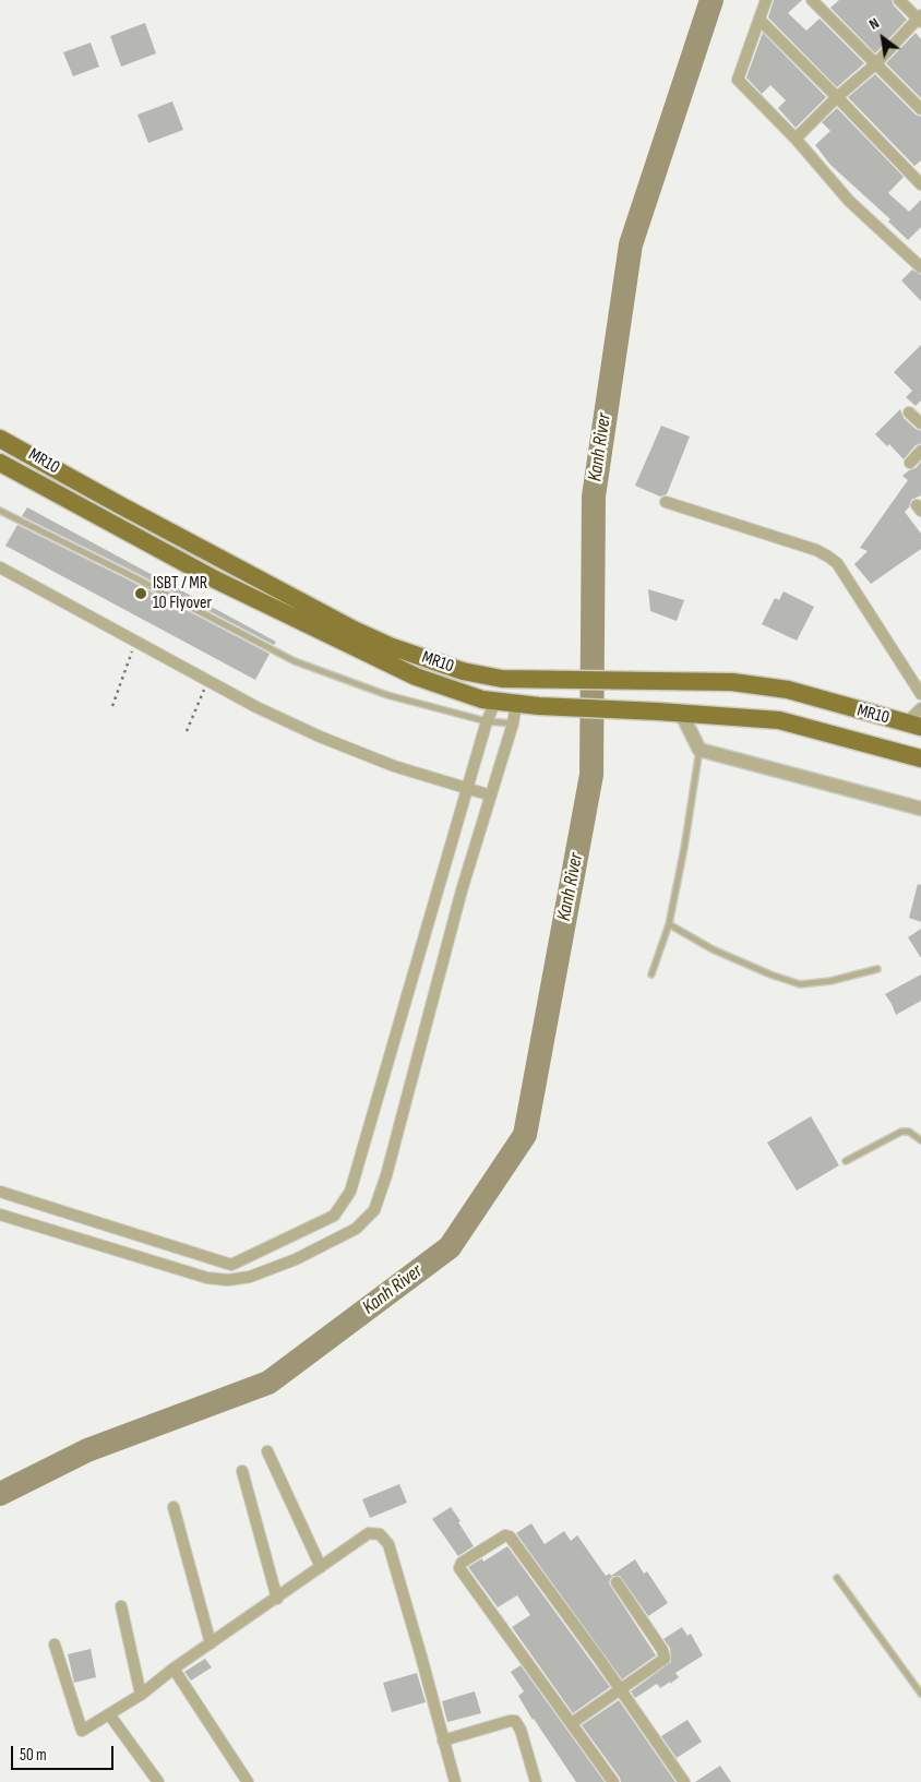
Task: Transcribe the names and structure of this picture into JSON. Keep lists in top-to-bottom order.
{
  "streets": {
    "main road": ["MR10"]
  },
  "water": ["Kanh River"],
  "places": ["ISBT / MR 10 Flyover"],
  "scale_bar": "50 m",
  "north": "top left"
}
